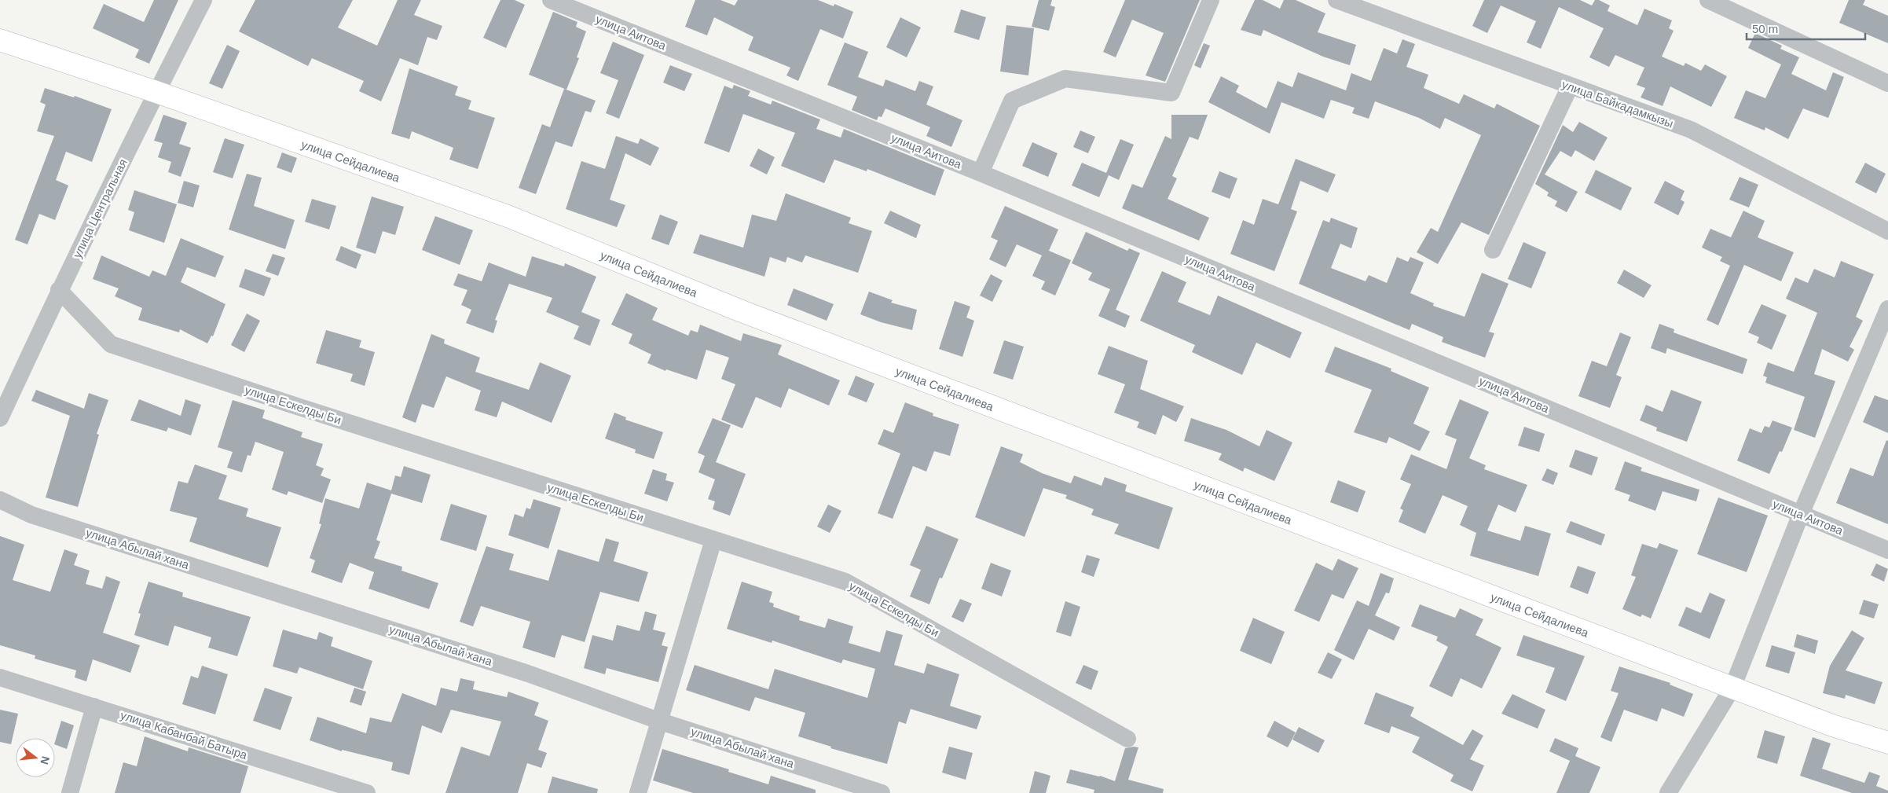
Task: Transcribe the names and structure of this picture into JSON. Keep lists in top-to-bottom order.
{
  "streets": {
    "main road": ["улица Сейдалиева"],
    "street": [
      "улица Аитова",
      "улица Байкадамкызы",
      "улица Центральная",
      "улица Ескелды Би",
      "улица Абылай хана",
      "улица Кабанбай Батыра"
    ]
  },
  "crossings": [
    ["улица Сейдалиева", "улица Центральная"],
    ["улица Центральная", "улица Ескелды Би"]
  ],
  "scale_bar": "50 m",
  "north": "right"
}
